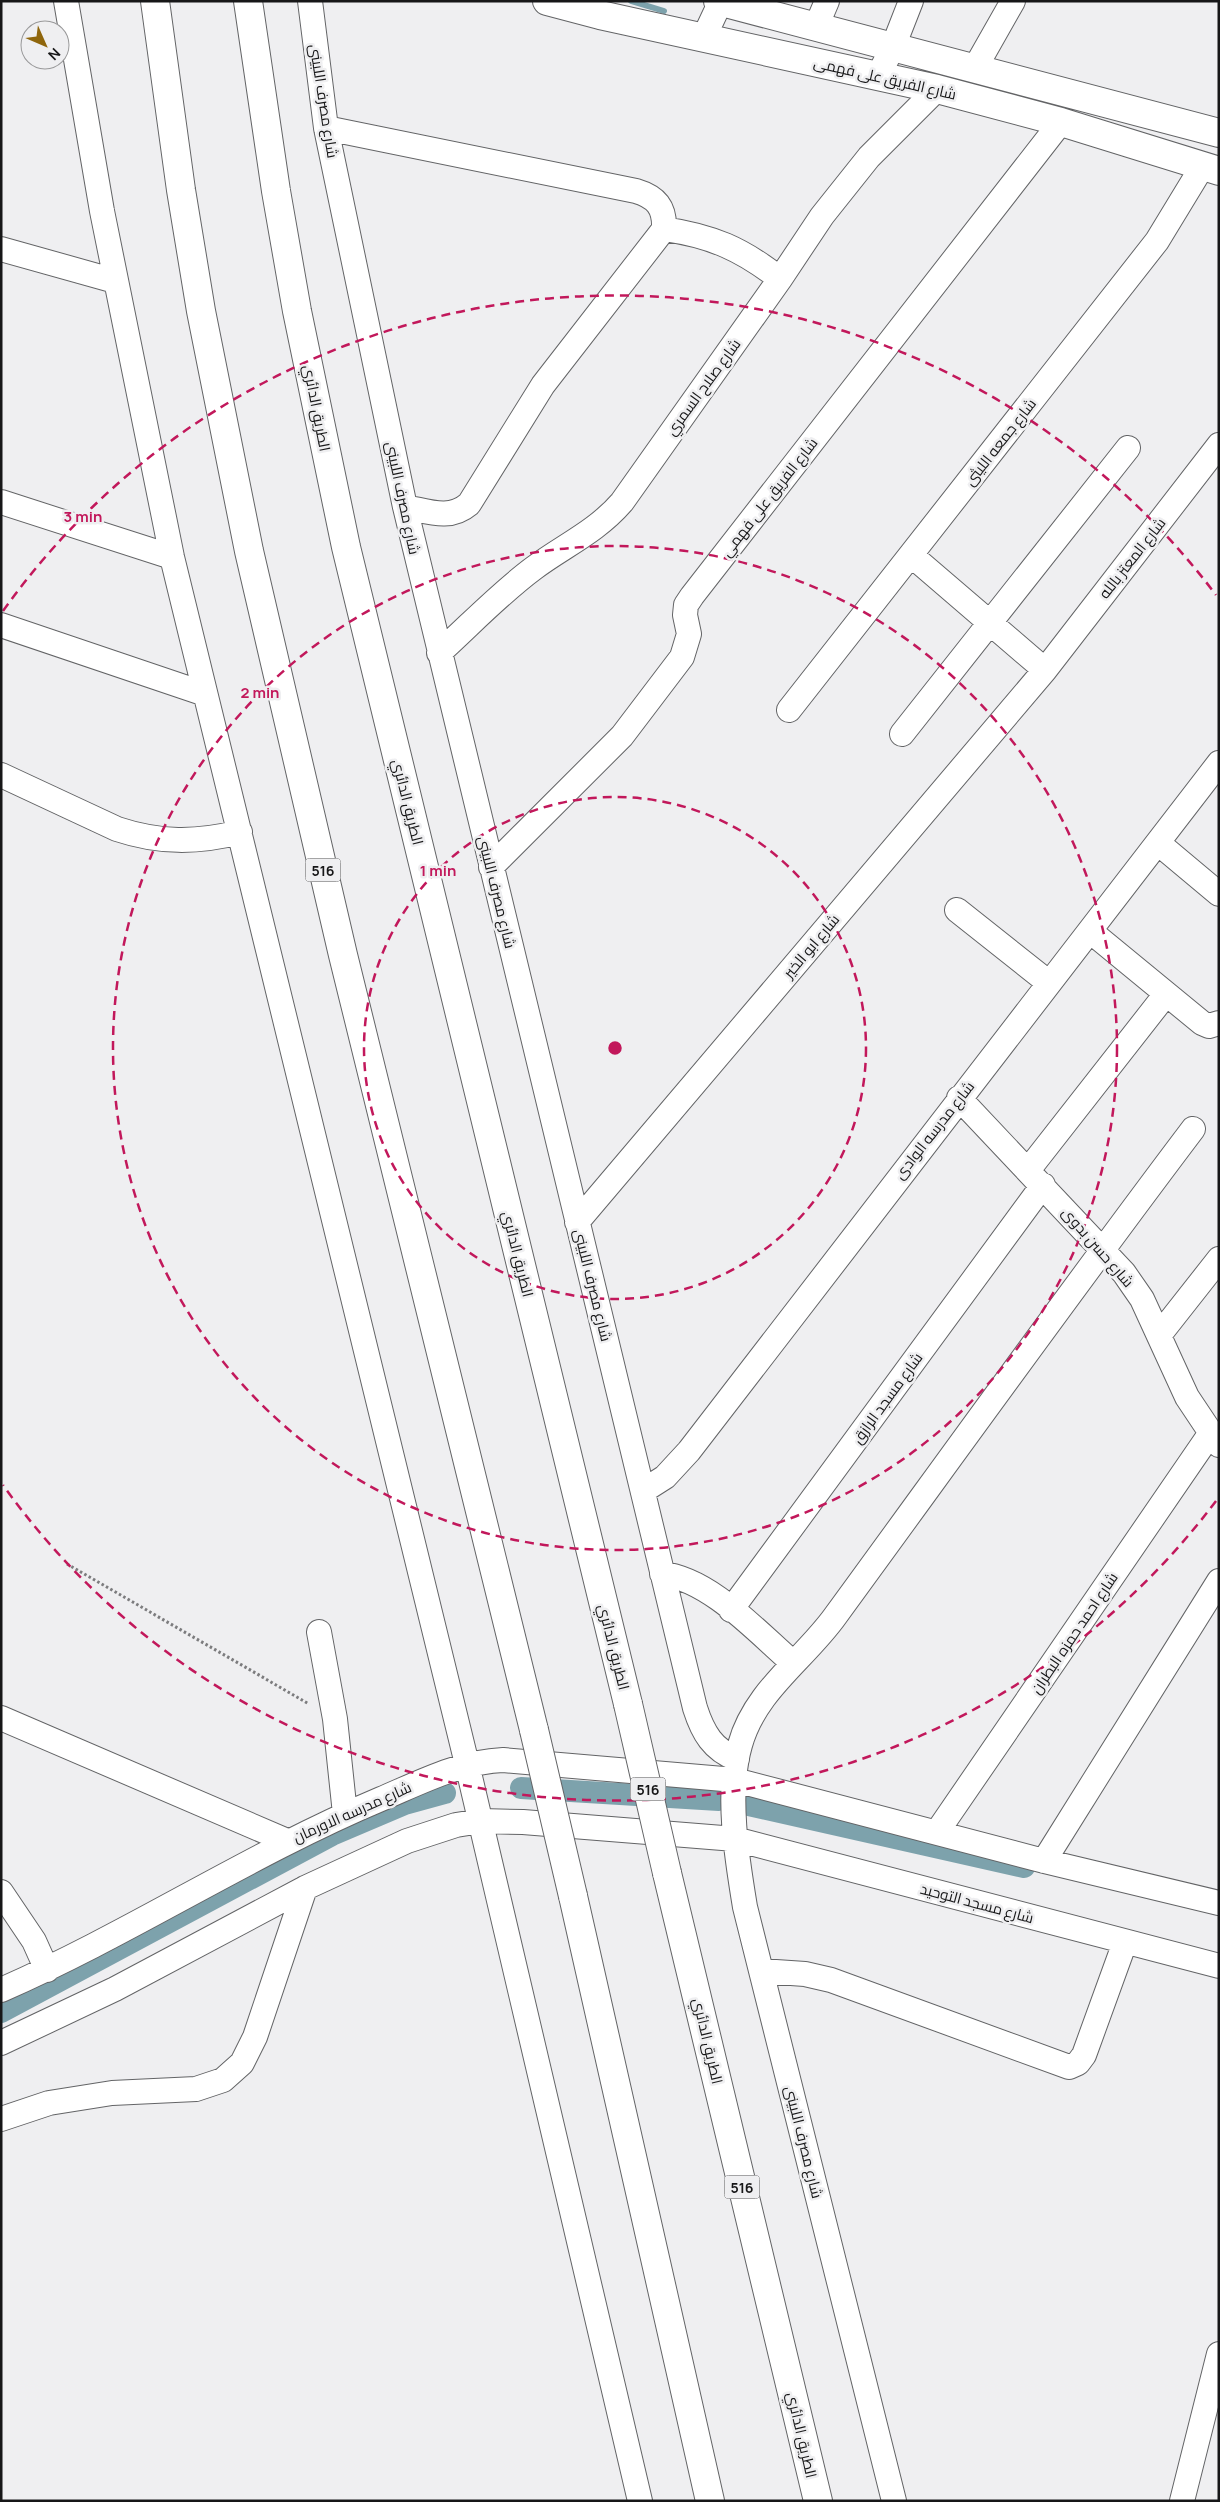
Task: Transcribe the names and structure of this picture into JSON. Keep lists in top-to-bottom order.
{
  "streets": {
    "main road": ["شارع الفريق على فهمى", "الطريق الدائري", "516"],
    "street": [
      "شارع مصرف اللبينى",
      "شارع صلاح السمري",
      "شارع جمعه الليثى",
      "شارع الفريق على فهمي",
      "شارع المعتز بالله",
      "شارع ابو الخير",
      "شارع مدرسه الوادى",
      "شارع حسن بدوى",
      "شارع مسجد الرازق",
      "شارع احمد حمزه البطران",
      "شارع مدرسه الاورمان",
      "شارع مسجد التوحيد"
    ]
  },
  "crossings": [
    ["شارع الفريق على فهمى", "شارع صلاح السمري"],
    ["شارع الفريق على فهمى", "شارع جمعه الليثى"],
    ["شارع الفريق على فهمى", "شارع الفريق على فهمي"],
    ["شارع مصرف اللبينى", "شارع صلاح السمري"],
    ["شارع مصرف اللبينى", "شارع الفريق على فهمي"],
    ["شارع مصرف اللبينى", "شارع ابو الخير"],
    ["شارع مصرف اللبينى", "شارع مدرسه الوادى"],
    ["شارع مصرف اللبينى", "شارع مدرسه الاورمان"],
    ["شارع مصرف اللبينى", "شارع مسجد التوحيد"],
    ["شارع المعتز بالله", "شارع ابو الخير"],
    ["شارع مدرسه الوادى", "شارع حسن بدوى"],
    ["شارع حسن بدوى", "شارع مسجد الرازق"],
    ["شارع حسن بدوى", "شارع احمد حمزه البطران"]
  ],
  "north": "bottom right",
  "rings": ["3 min", "2 min", "1 min"]
}
